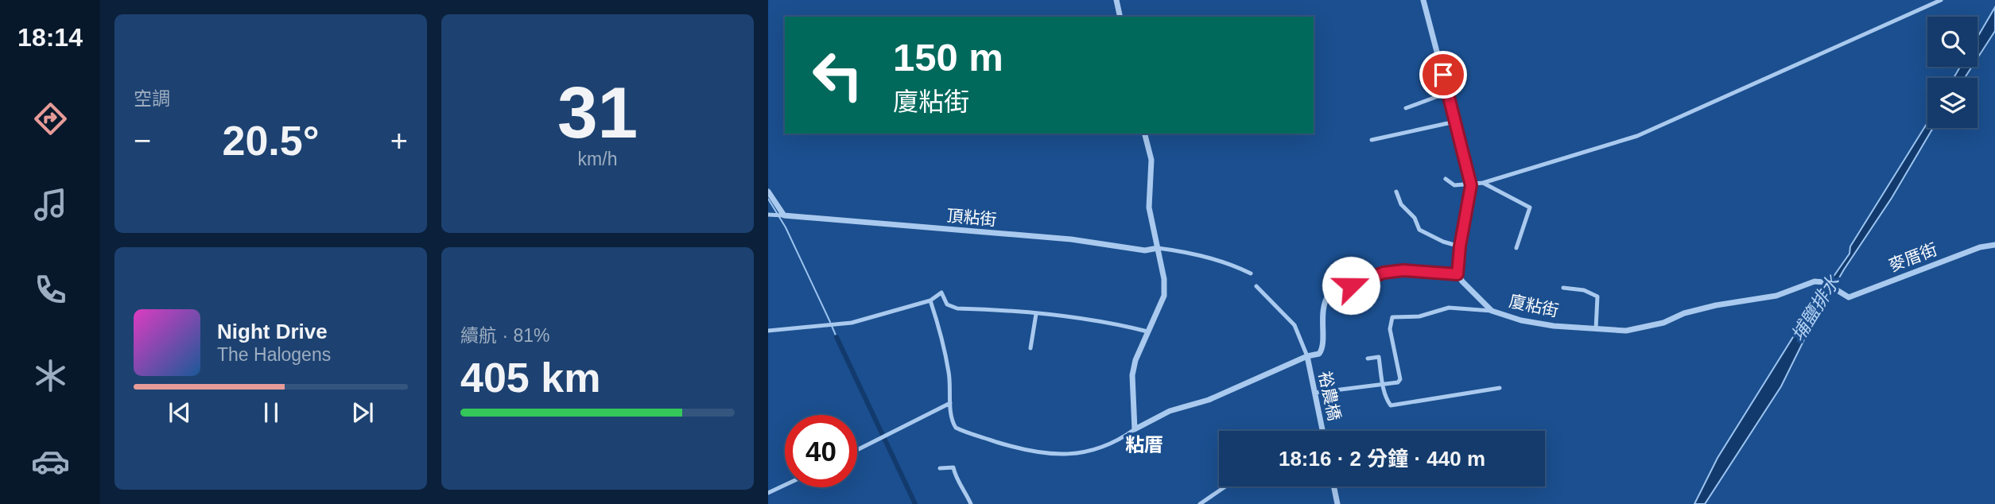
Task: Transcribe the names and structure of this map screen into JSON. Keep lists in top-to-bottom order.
{
  "streets": {
    "street": [
      "頂粘街",
      "麥厝街",
      "廈粘街",
      "裕農橋"
    ]
  },
  "crossings": [
    ["麥厝街", "廈粘街"]
  ],
  "districts": ["粘厝"],
  "water": ["埔鹽排水"],
  "page": {
    "tabs": "18:14",
    "tile": [
      "空調",
      ["31", "km/h"],
      ["續航 · 81%", "405 km"]
    ],
    "turn": ["150 m", "廈粘街"],
    "heat": ["−", "20.5°", "+"],
    "song": ["Night Drive", "The Halogens"],
    "limit": "40",
    "trip": "18:16 · 2 分鐘 · 440 m"
  }
}
